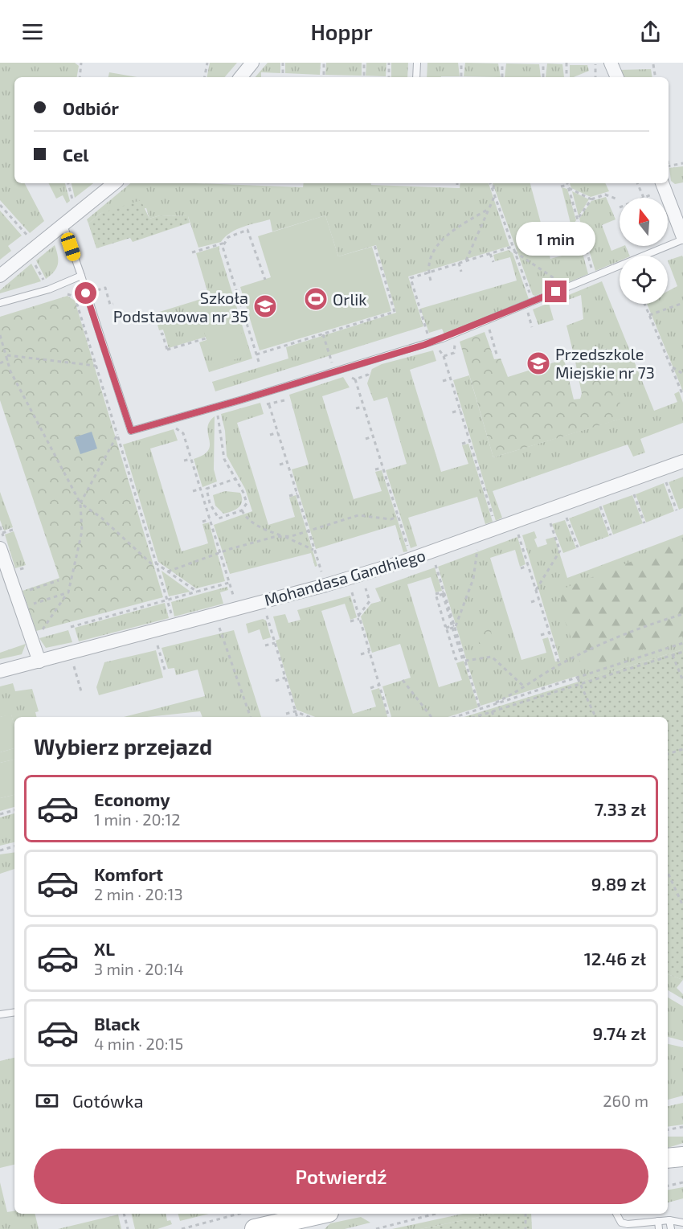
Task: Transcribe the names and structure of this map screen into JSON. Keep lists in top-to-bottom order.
{
  "streets": {
    "street": ["Mohandasa Gandhiego"]
  },
  "places": {
    "sports": ["Orlik"],
    "school or university": ["Szkoła Podstawowa nr 35", "Przedszkole Miejskie nr 73"]
  },
  "north": "top",
  "page": {
    "header": "Hoppr",
    "banner": ["Odbiór", "Cel"],
    "bubble": "1 min",
    "heading": "Wybierz przejazd",
    "list": [
      {
        "name": "Economy",
        "note": "1 min · 20:12",
        "value": "7.33 zł"
      },
      {
        "name": "Komfort",
        "note": "2 min · 20:13",
        "value": "9.89 zł"
      },
      {
        "name": "XL",
        "note": "3 min · 20:14",
        "value": "12.46 zł"
      },
      {
        "name": "Black",
        "note": "4 min · 20:15",
        "value": "9.74 zł"
      }
    ],
    "pay": ["Gotówka", "260 m"],
    "buttons": "Potwierdź"
  }
}
